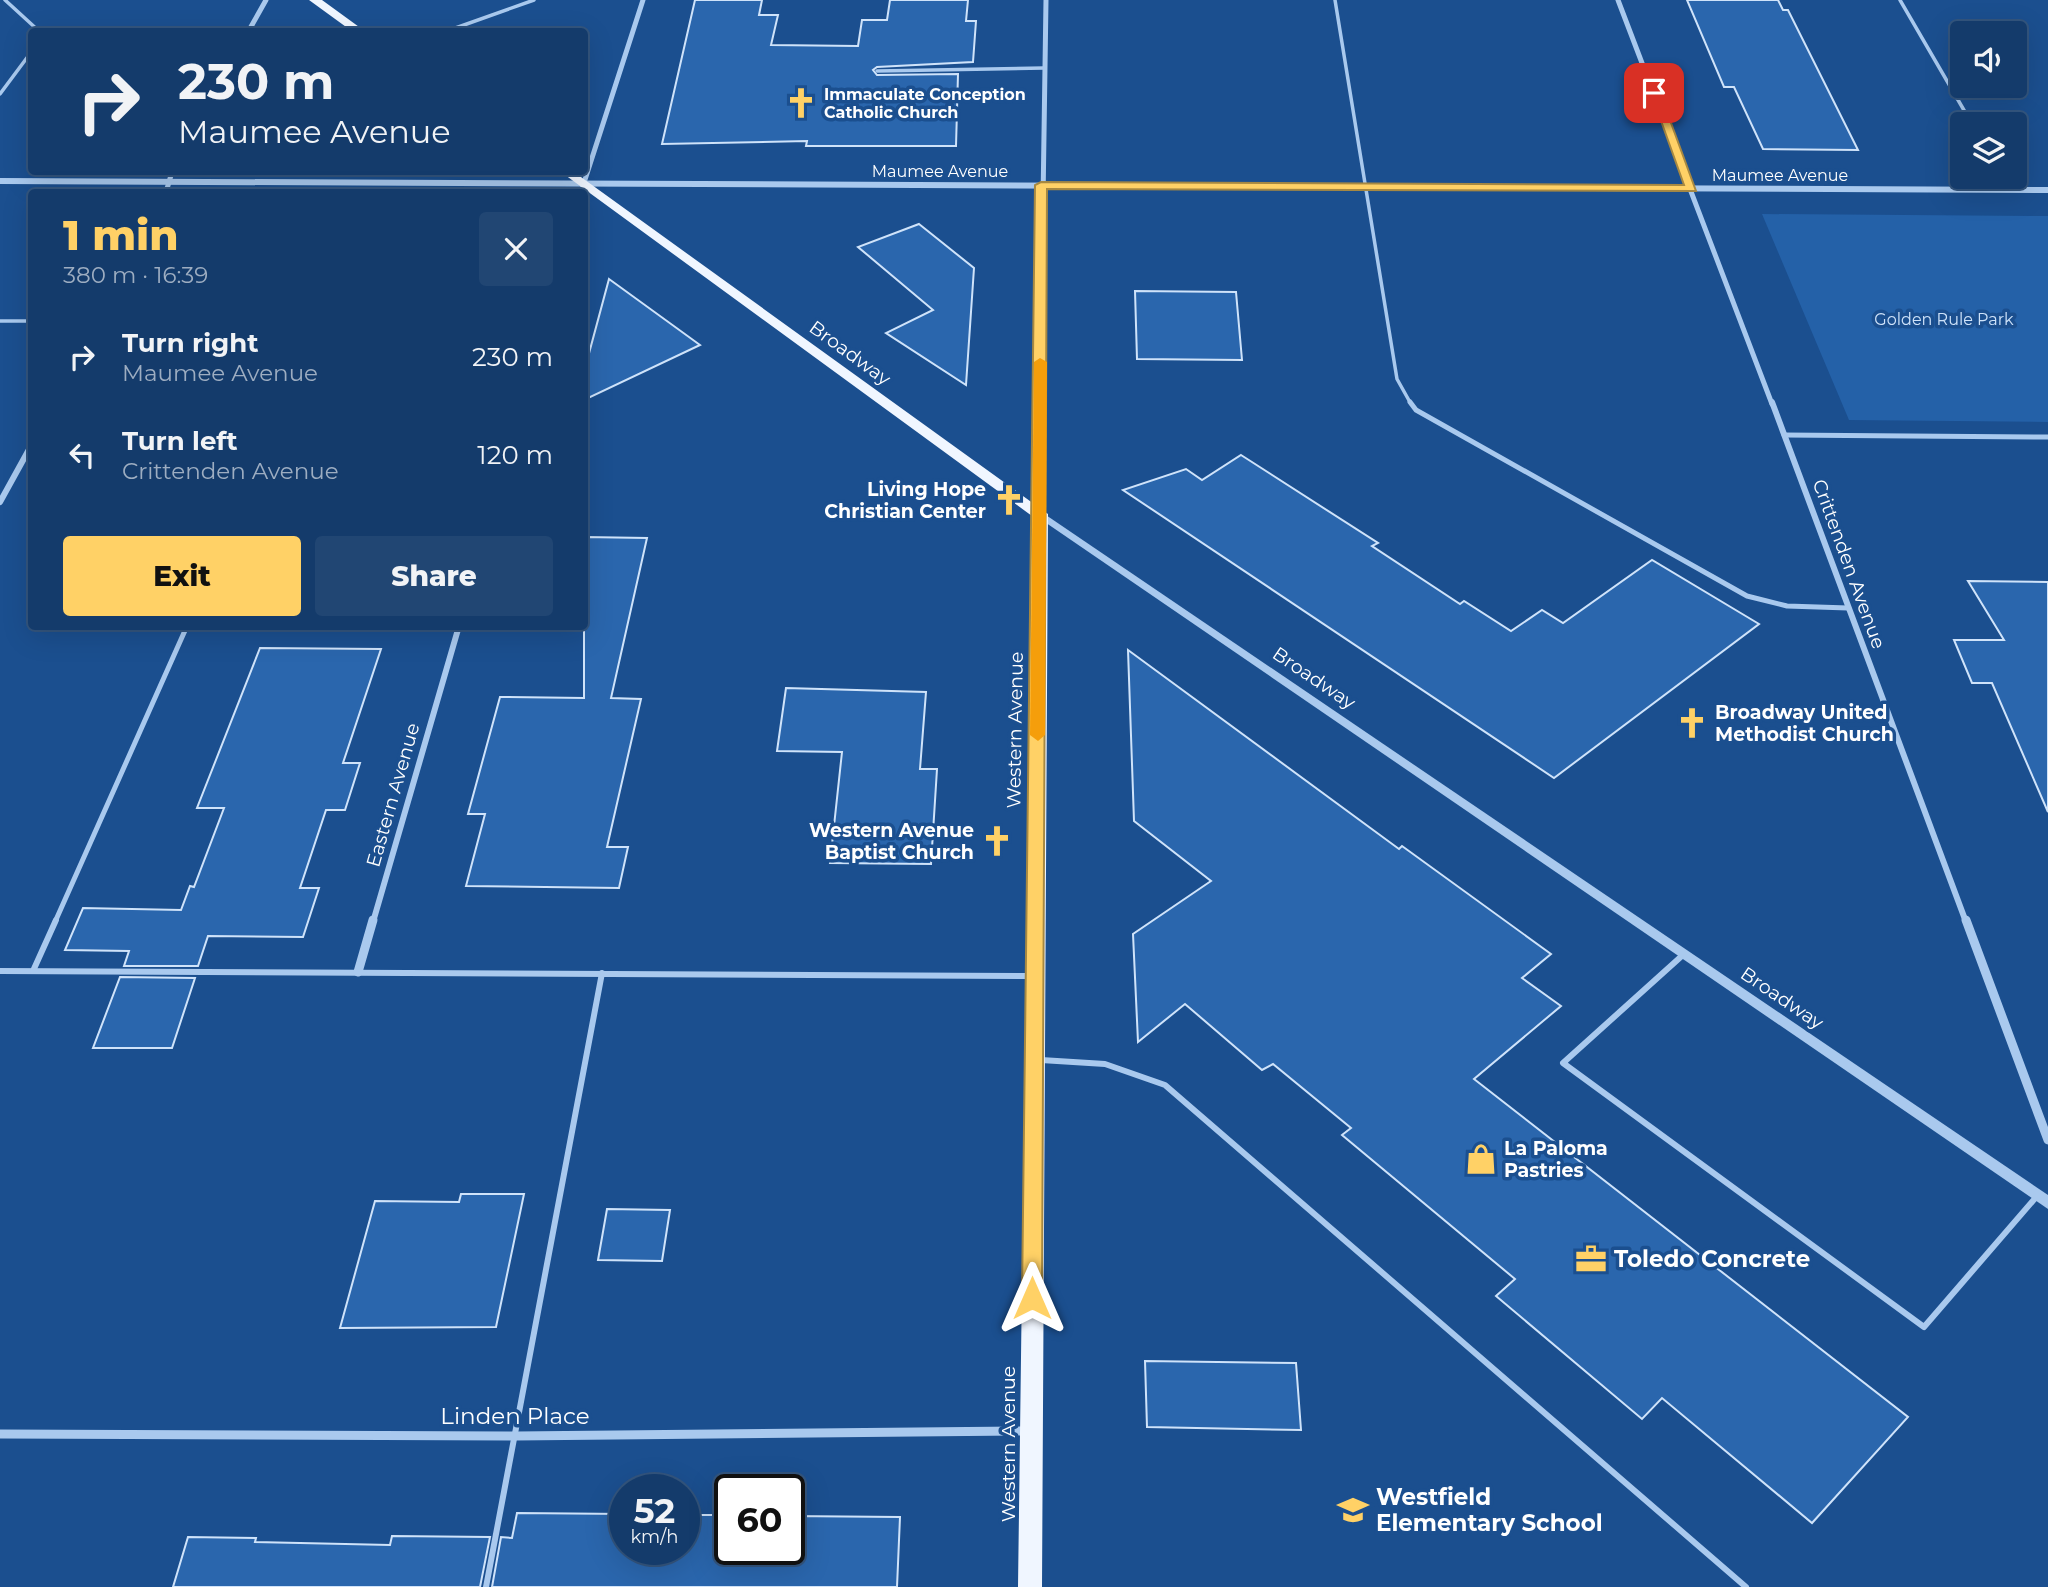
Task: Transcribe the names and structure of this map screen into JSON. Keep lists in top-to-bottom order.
{
  "streets": {
    "main road": ["Broadway", "Western Avenue"],
    "street": [
      "Maumee Avenue",
      "Crittenden Avenue",
      "Eastern Avenue",
      "Linden Place"
    ]
  },
  "crossings": [
    ["Maumee Avenue", "Broadway"],
    ["Maumee Avenue", "Crittenden Avenue"],
    ["Maumee Avenue", "Western Avenue"],
    ["Broadway", "Western Avenue"],
    ["Western Avenue", "Linden Place"]
  ],
  "parks": ["Golden Rule Park"],
  "places": {
    "church": [
      "Immaculate Conception Catholic Church",
      "Living Hope Christian Center",
      "Broadway United Methodist Church",
      "Western Avenue Baptist Church"
    ],
    "shop": ["La Paloma Pastries"],
    "office": ["Toledo Concrete"],
    "school or university": ["Westfield Elementary School"]
  },
  "page": {
    "turn": ["230 m", "Maumee Avenue"],
    "heading": ["1 min", "380 m · 16:39"],
    "list": [
      {
        "name": "Turn right",
        "note": "Maumee Avenue",
        "value": "230 m"
      },
      {
        "name": "Turn left",
        "note": "Crittenden Avenue",
        "value": "120 m"
      }
    ],
    "buttons": ["Exit", "Share"],
    "speed": "52 km/h",
    "limit": "60"
  }
}
